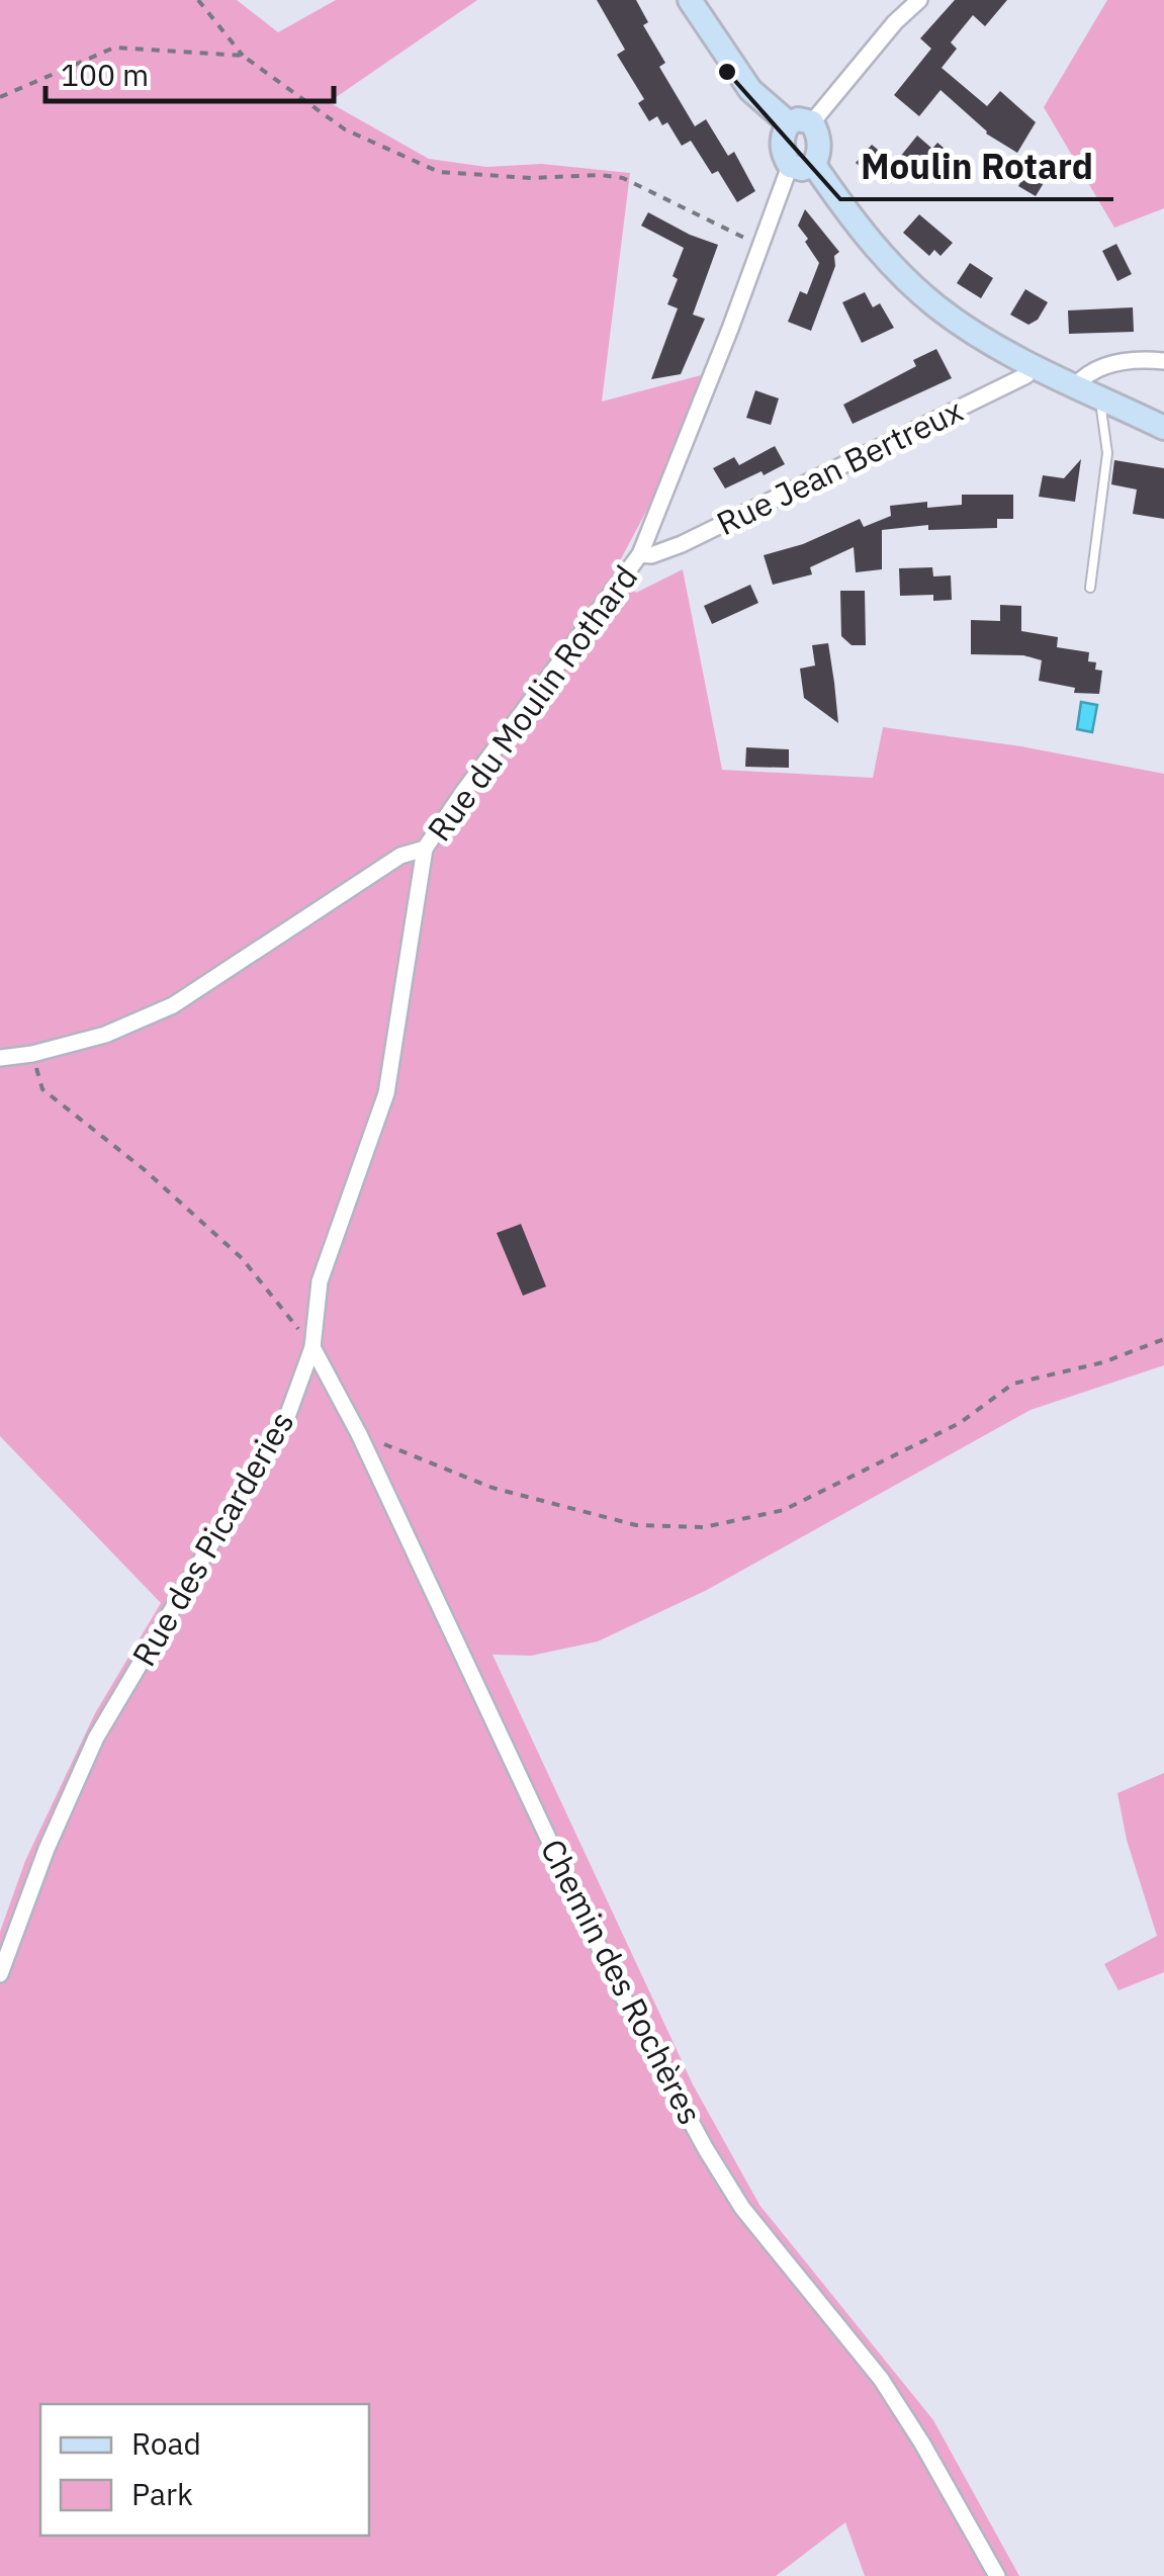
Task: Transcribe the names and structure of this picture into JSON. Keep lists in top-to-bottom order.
{
  "streets": {
    "street": [
      "Rue Jean Bertreux",
      "Rue du Moulin Rothard",
      "Rue des Picarderies",
      "Chemin des Rochères"
    ]
  },
  "crossings": [
    ["Rue Jean Bertreux", "Rue du Moulin Rothard"],
    ["Rue du Moulin Rothard", "Rue des Picarderies"],
    ["Rue des Picarderies", "Chemin des Rochères"]
  ],
  "places": ["Moulin Rotard"],
  "legend": ["Road", "Park"],
  "scale_bar": "100 m"
}
